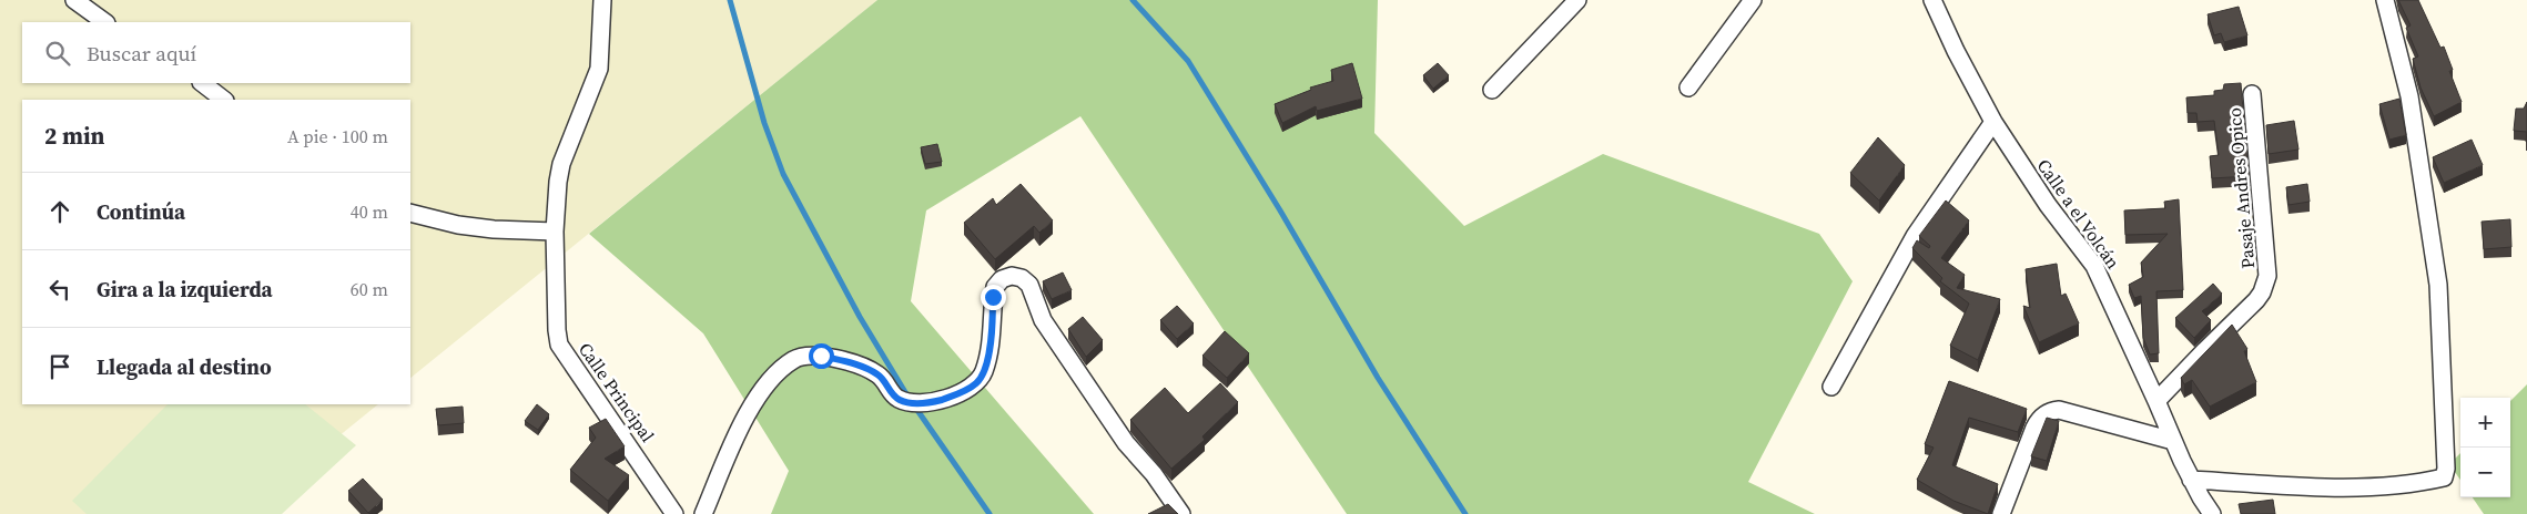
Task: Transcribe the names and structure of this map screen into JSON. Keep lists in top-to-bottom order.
{
  "streets": {
    "street": ["Pasaje Andres Opico", "Calle a el Volcán", "Calle Principal"]
  },
  "crossings": [
    ["Pasaje Andres Opico", "Calle a el Volcán"]
  ],
  "page": {
    "search": "Buscar aquí",
    "heading": ["2 min", "A pie · 100 m"],
    "list": [
      ["Continúa", "40 m"],
      ["Gira a la izquierda", "60 m"],
      "Llegada al destino"
    ],
    "map_buttons": ["+", "−"]
  }
}
